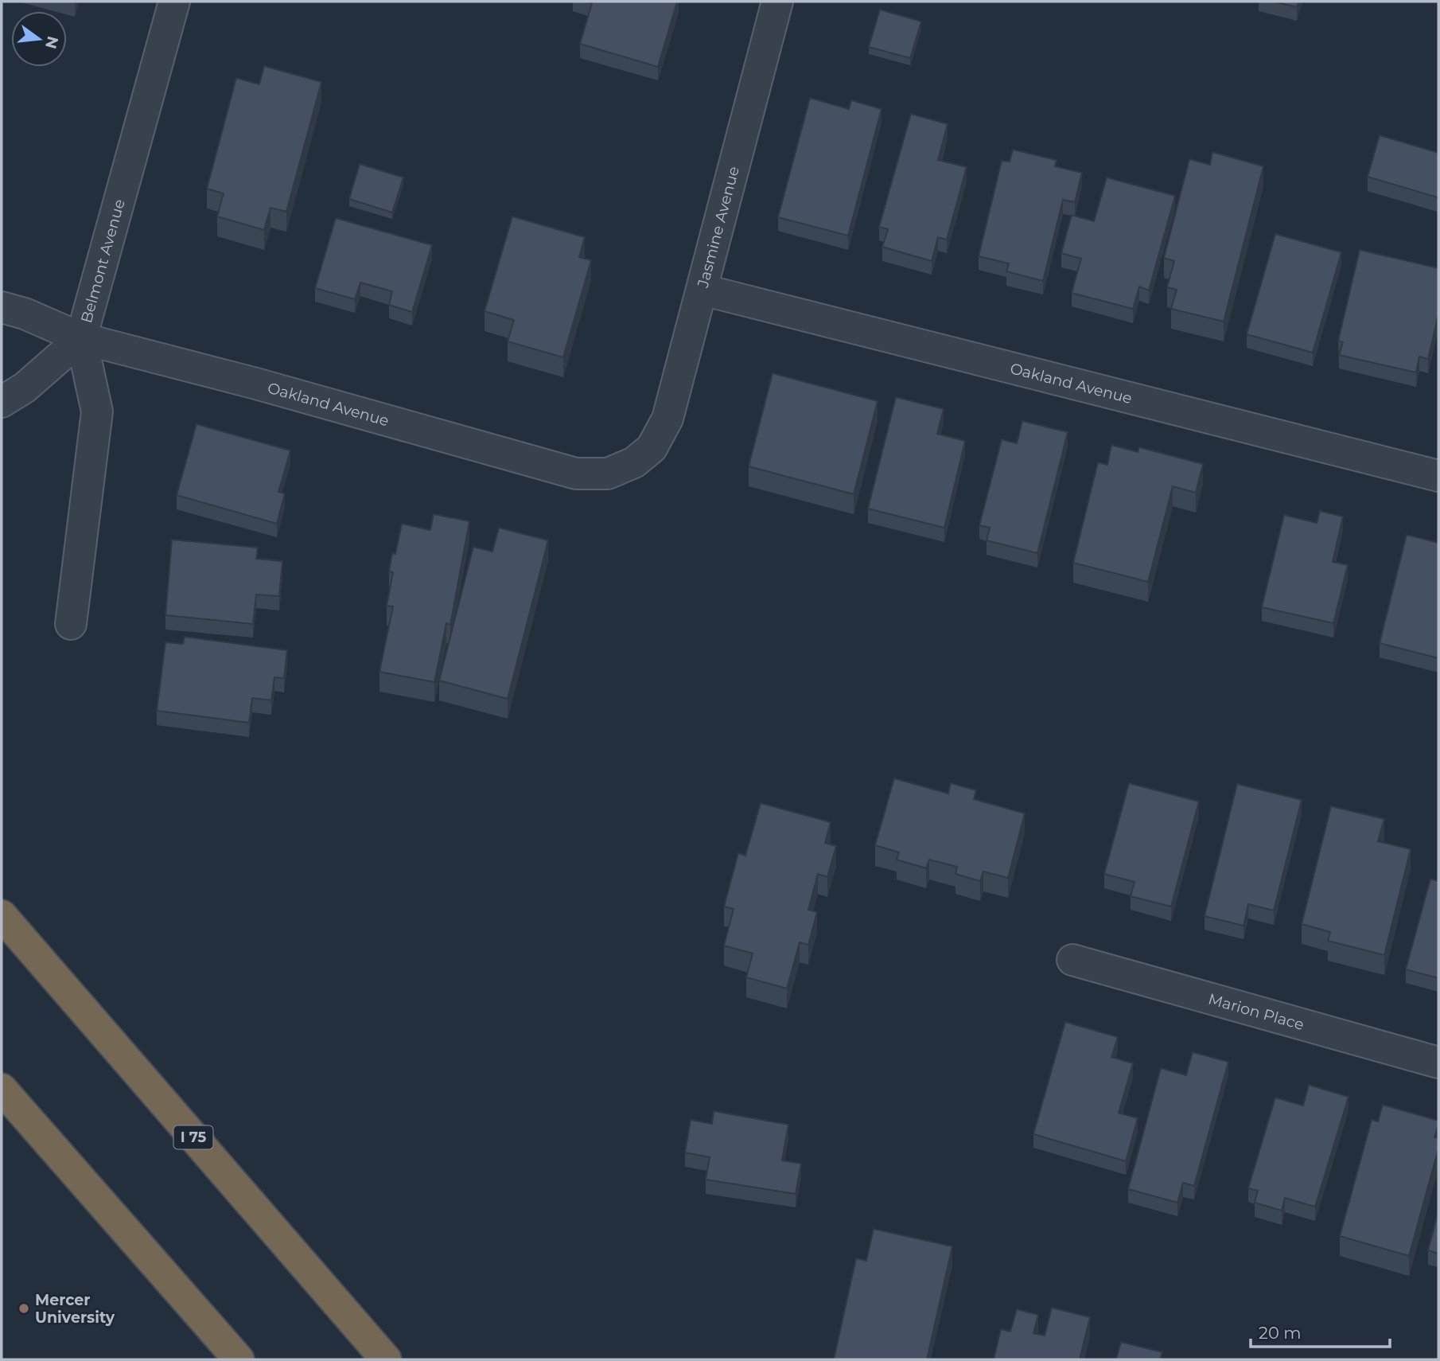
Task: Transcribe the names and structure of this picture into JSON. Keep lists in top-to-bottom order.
{
  "streets": {
    "highway": ["I 75"],
    "street": [
      "Jasmine Avenue",
      "Belmont Avenue",
      "Oakland Avenue",
      "Marion Place"
    ]
  },
  "crossings": [
    ["Jasmine Avenue", "Oakland Avenue"],
    ["Belmont Avenue", "Oakland Avenue"]
  ],
  "places": ["Mercer University"],
  "scale_bar": "20 m",
  "north": "right"
}
